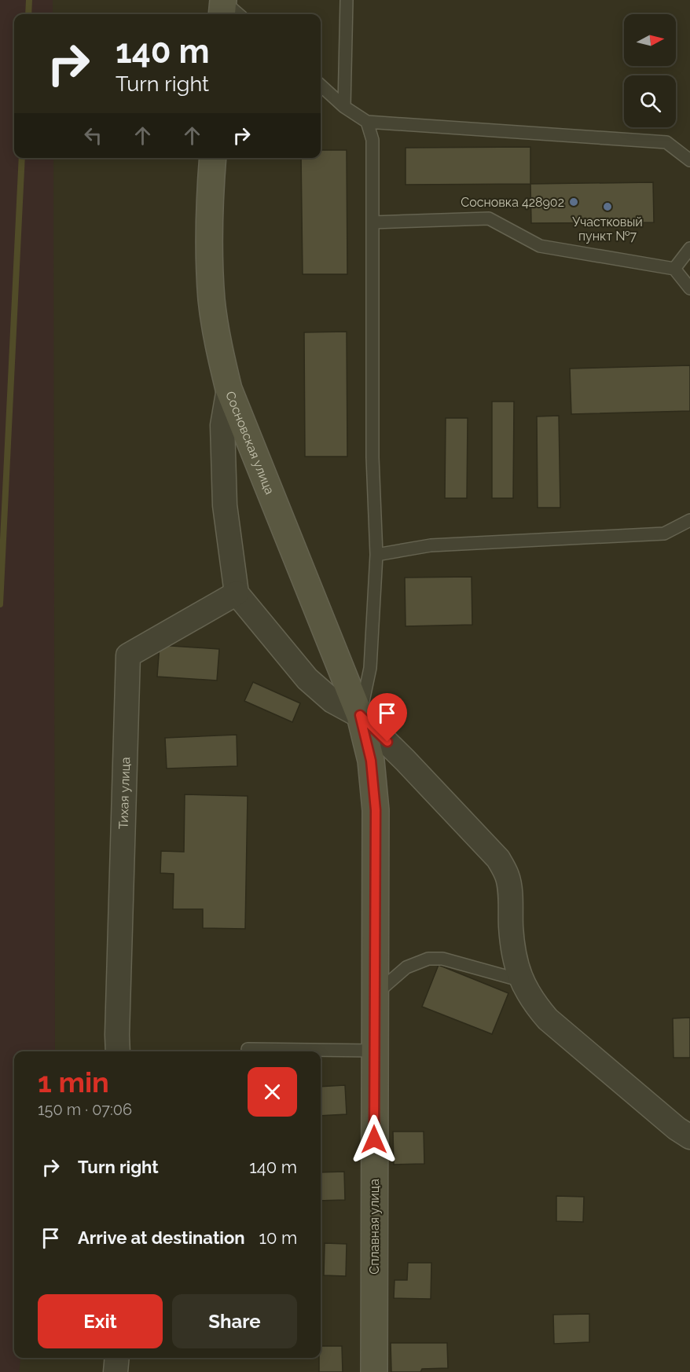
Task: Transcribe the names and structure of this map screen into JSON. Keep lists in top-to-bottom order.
{
  "streets": {
    "street": ["Сосновская улица", "Тихая улица", "Сплавная улица"]
  },
  "crossings": [
    ["Сосновская улица", "Сплавная улица"]
  ],
  "places": ["Сосновка 428902", "Участковый пункт №7"],
  "north": "right",
  "page": {
    "turn": ["140 m", "Turn right"],
    "heading": ["1 min", "150 m · 07:06"],
    "list": [
      {
        "name": "Turn right",
        "value": "140 m"
      },
      {
        "name": "Arrive at destination",
        "value": "10 m"
      }
    ],
    "buttons": ["Exit", "Share"]
  }
}
